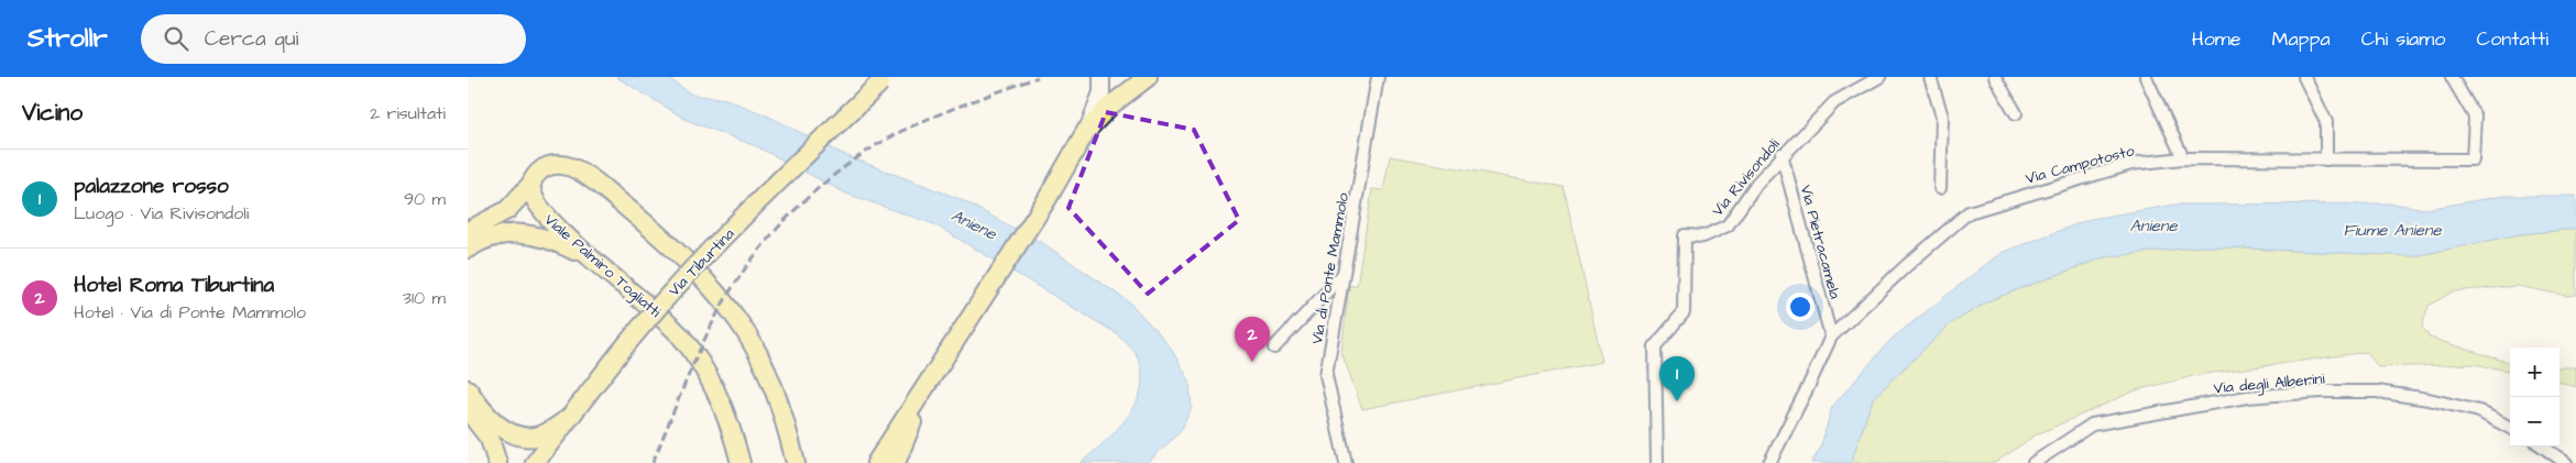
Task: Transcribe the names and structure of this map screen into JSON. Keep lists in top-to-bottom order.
{
  "streets": {
    "main road": ["Via Tiburtina", "Viale Palmiro Togliatti"],
    "street": [
      "Via Campotosto",
      "Via Rivisondoli",
      "Via Pietracamela",
      "Via di Ponte Mammolo",
      "Via degli Alberini"
    ]
  },
  "crossings": [
    ["Via Campotosto", "Via Pietracamela"],
    ["Via Rivisondoli", "Via Pietracamela"]
  ],
  "water": ["Aniene", "Fiume Aniene"],
  "page": {
    "header": "Strollr",
    "search": "Cerca qui",
    "nav": [
      "Home",
      "Mappa",
      "Chi siamo",
      "Contatti"
    ],
    "heading": ["Vicino", "2 risultati"],
    "list": [
      {
        "mark": "1",
        "name": "palazzone rosso",
        "note": "Luogo · Via Rivisondoli",
        "value": "90 m"
      },
      {
        "mark": "2",
        "name": "Hotel Roma Tiburtina",
        "note": "Hotel · Via di Ponte Mammolo",
        "value": "310 m"
      }
    ],
    "pins": ["2", "1"],
    "map_buttons": ["+", "−"]
  }
}
